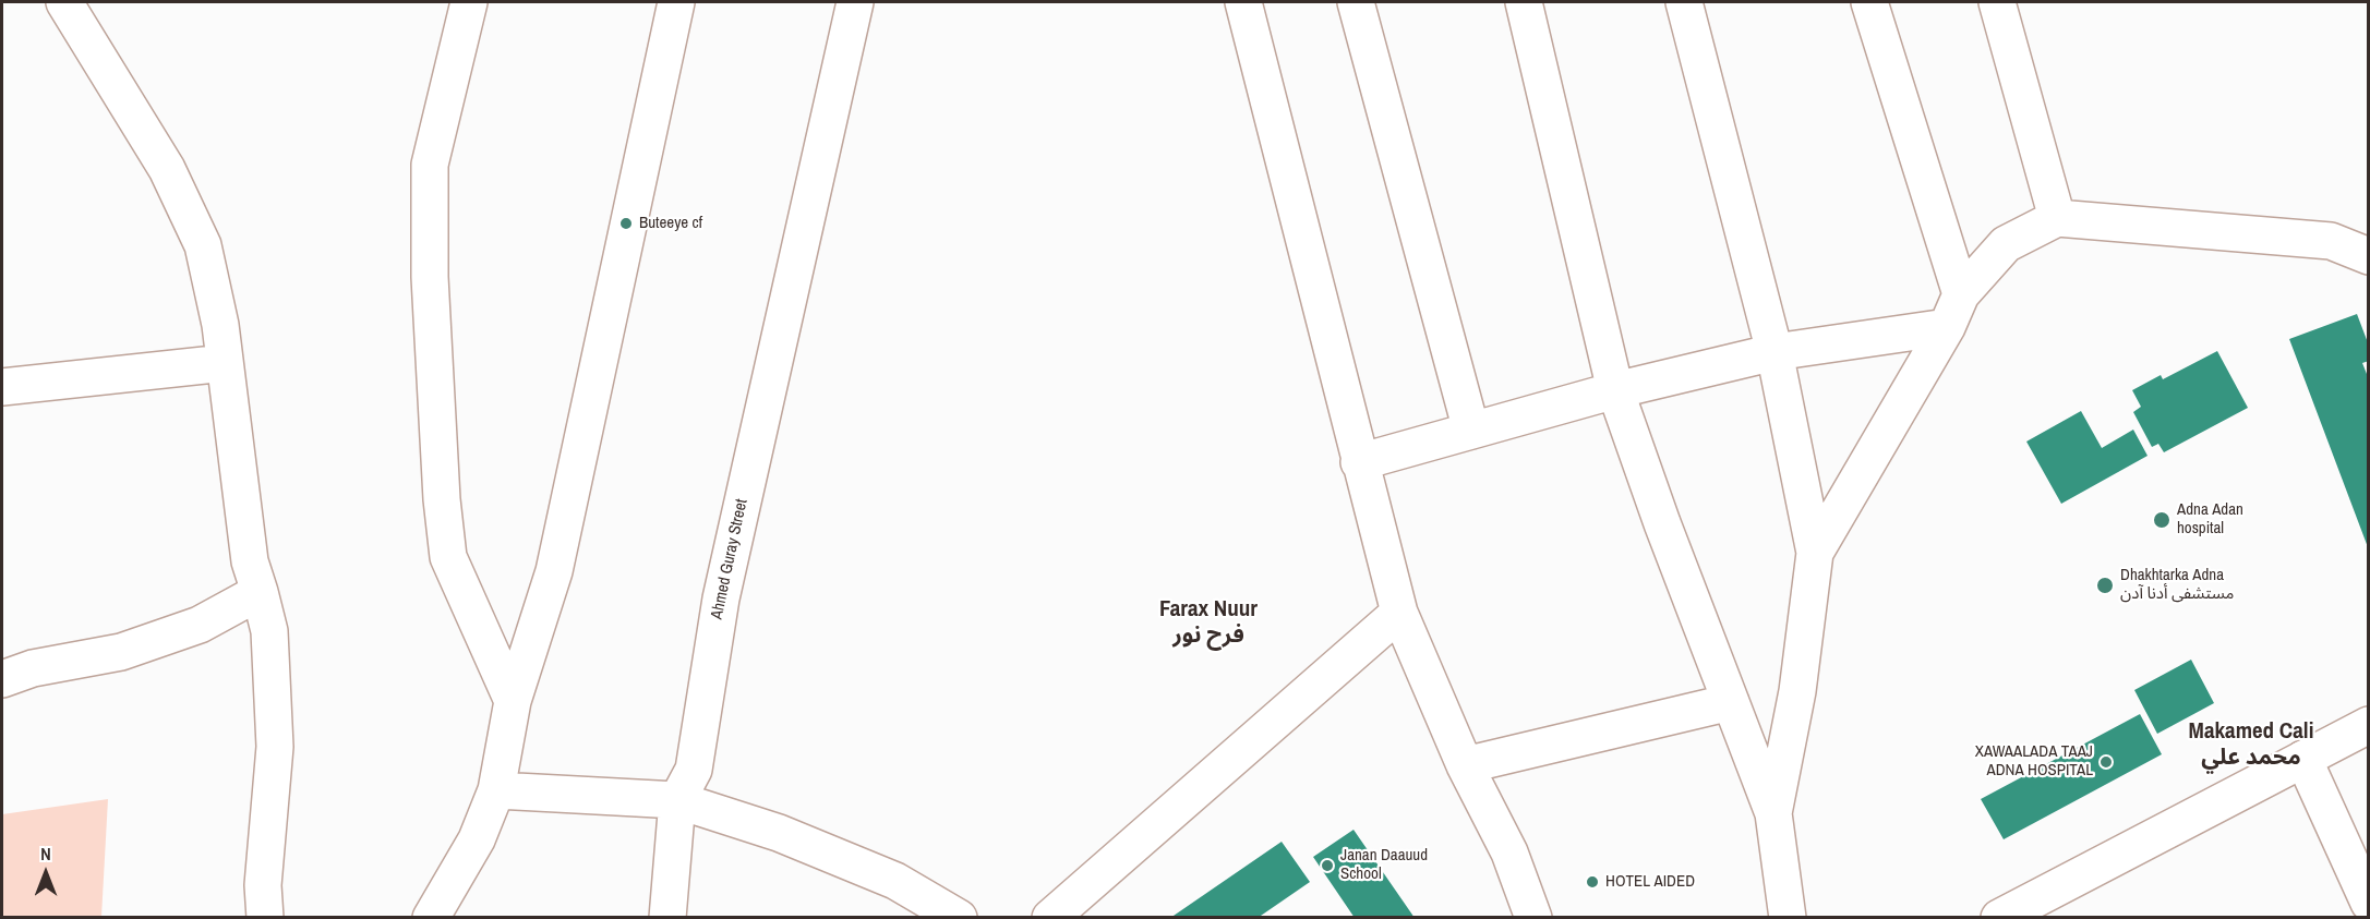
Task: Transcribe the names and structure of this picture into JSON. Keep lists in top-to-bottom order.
{
  "streets": {
    "street": ["Ahmed Guray Street"]
  },
  "districts": ["Farax Nuur فرح نور", "Makamed Cali محمد علي"],
  "places": [
    "Buteeye cf",
    "Adna Adan hospital",
    "Dhakhtarka Adna مستشفى أدنا آدن",
    "XAWAALADA TAAJ ADNA HOSPITAL",
    "Janan Daauud School",
    "HOTEL AIDED"
  ],
  "north": "top"
}
